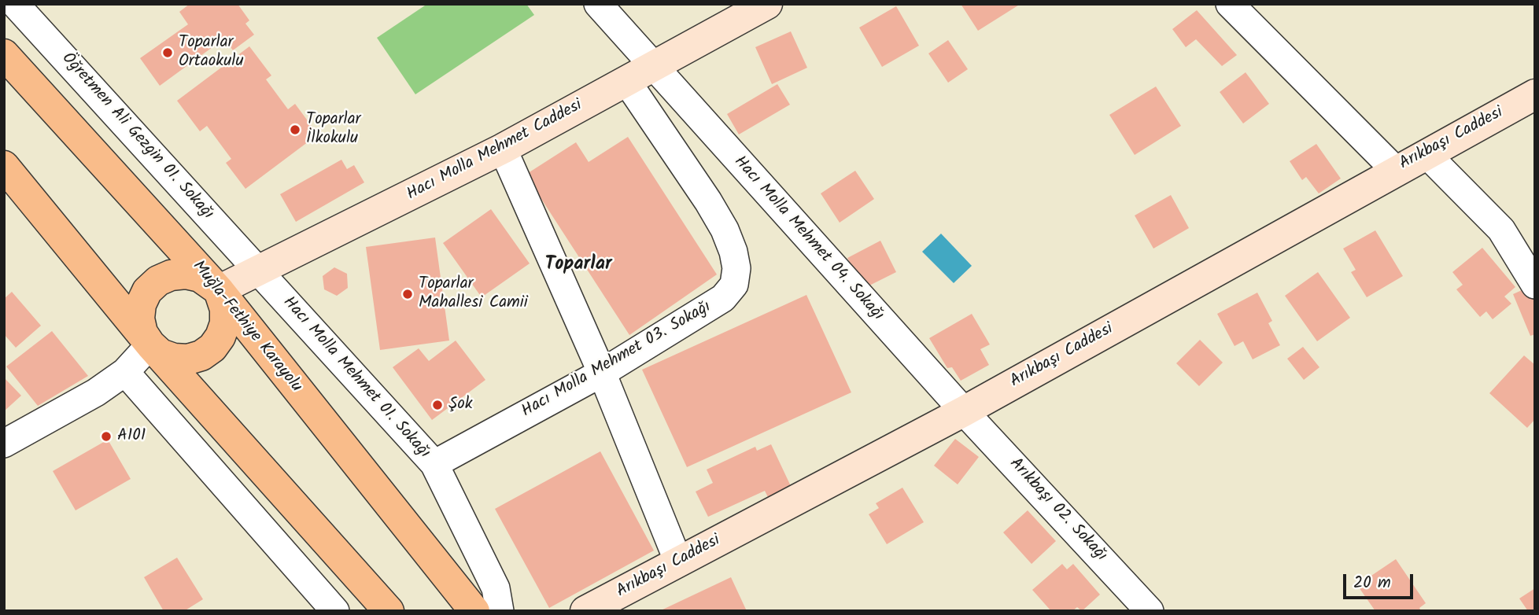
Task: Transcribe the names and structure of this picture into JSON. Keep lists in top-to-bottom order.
{
  "streets": {
    "highway": ["Muğla-Fethiye Karayolu"],
    "street": [
      "Öğretmen Ali Gezgin 01. Sokağı",
      "Arıkbaşı Caddesi",
      "Hacı Molla Mehmet Caddesi",
      "Hacı Molla Mehmet 04. Sokağı",
      "Hacı Molla Mehmet 03. Sokağı",
      "Hacı Molla Mehmet 01. Sokağı",
      "Arıkbaşı 02. Sokağı"
    ]
  },
  "crossings": [
    ["Öğretmen Ali Gezgin 01. Sokağı", "Hacı Molla Mehmet Caddesi"],
    ["Öğretmen Ali Gezgin 01. Sokağı", "Hacı Molla Mehmet 01. Sokağı"],
    ["Arıkbaşı Caddesi", "Hacı Molla Mehmet 04. Sokağı"],
    ["Arıkbaşı Caddesi", "Arıkbaşı 02. Sokağı"],
    ["Hacı Molla Mehmet Caddesi", "Hacı Molla Mehmet 04. Sokağı"],
    ["Hacı Molla Mehmet Caddesi", "Muğla-Fethiye Karayolu"],
    ["Hacı Molla Mehmet Caddesi", "Hacı Molla Mehmet 03. Sokağı"],
    ["Hacı Molla Mehmet Caddesi", "Hacı Molla Mehmet 01. Sokağı"],
    ["Hacı Molla Mehmet 04. Sokağı", "Arıkbaşı 02. Sokağı"],
    ["Hacı Molla Mehmet 03. Sokağı", "Hacı Molla Mehmet 01. Sokağı"]
  ],
  "districts": ["Toparlar"],
  "places": [
    "Toparlar Ortaokulu",
    "Toparlar İlkokulu",
    "Toparlar Mahallesi Camii",
    "Şok",
    "A101"
  ],
  "scale_bar": "20 m"
}
